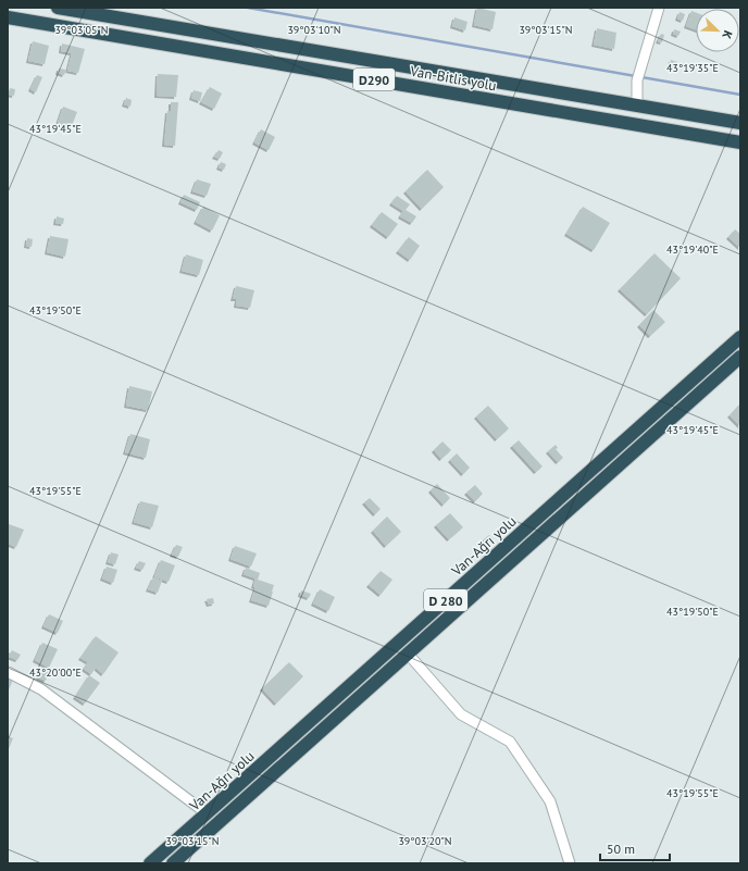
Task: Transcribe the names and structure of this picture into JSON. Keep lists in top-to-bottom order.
{
  "streets": {
    "highway": [
      "Van-Bitlis yolu",
      "D290",
      "Van-Ağrı yolu",
      "D 280"
    ]
  },
  "scale_bar": "50 m",
  "north": "bottom right",
  "coordinates": [
    "39°03'05\"N",
    "39°03'10\"N",
    "39°03'15\"N",
    "43°19'35\"E",
    "43°19'45\"E",
    "43°19'40\"E",
    "43°19'50\"E",
    "43°19'55\"E",
    "43°20'00\"E",
    "39°03'20\"N"
  ]
}
